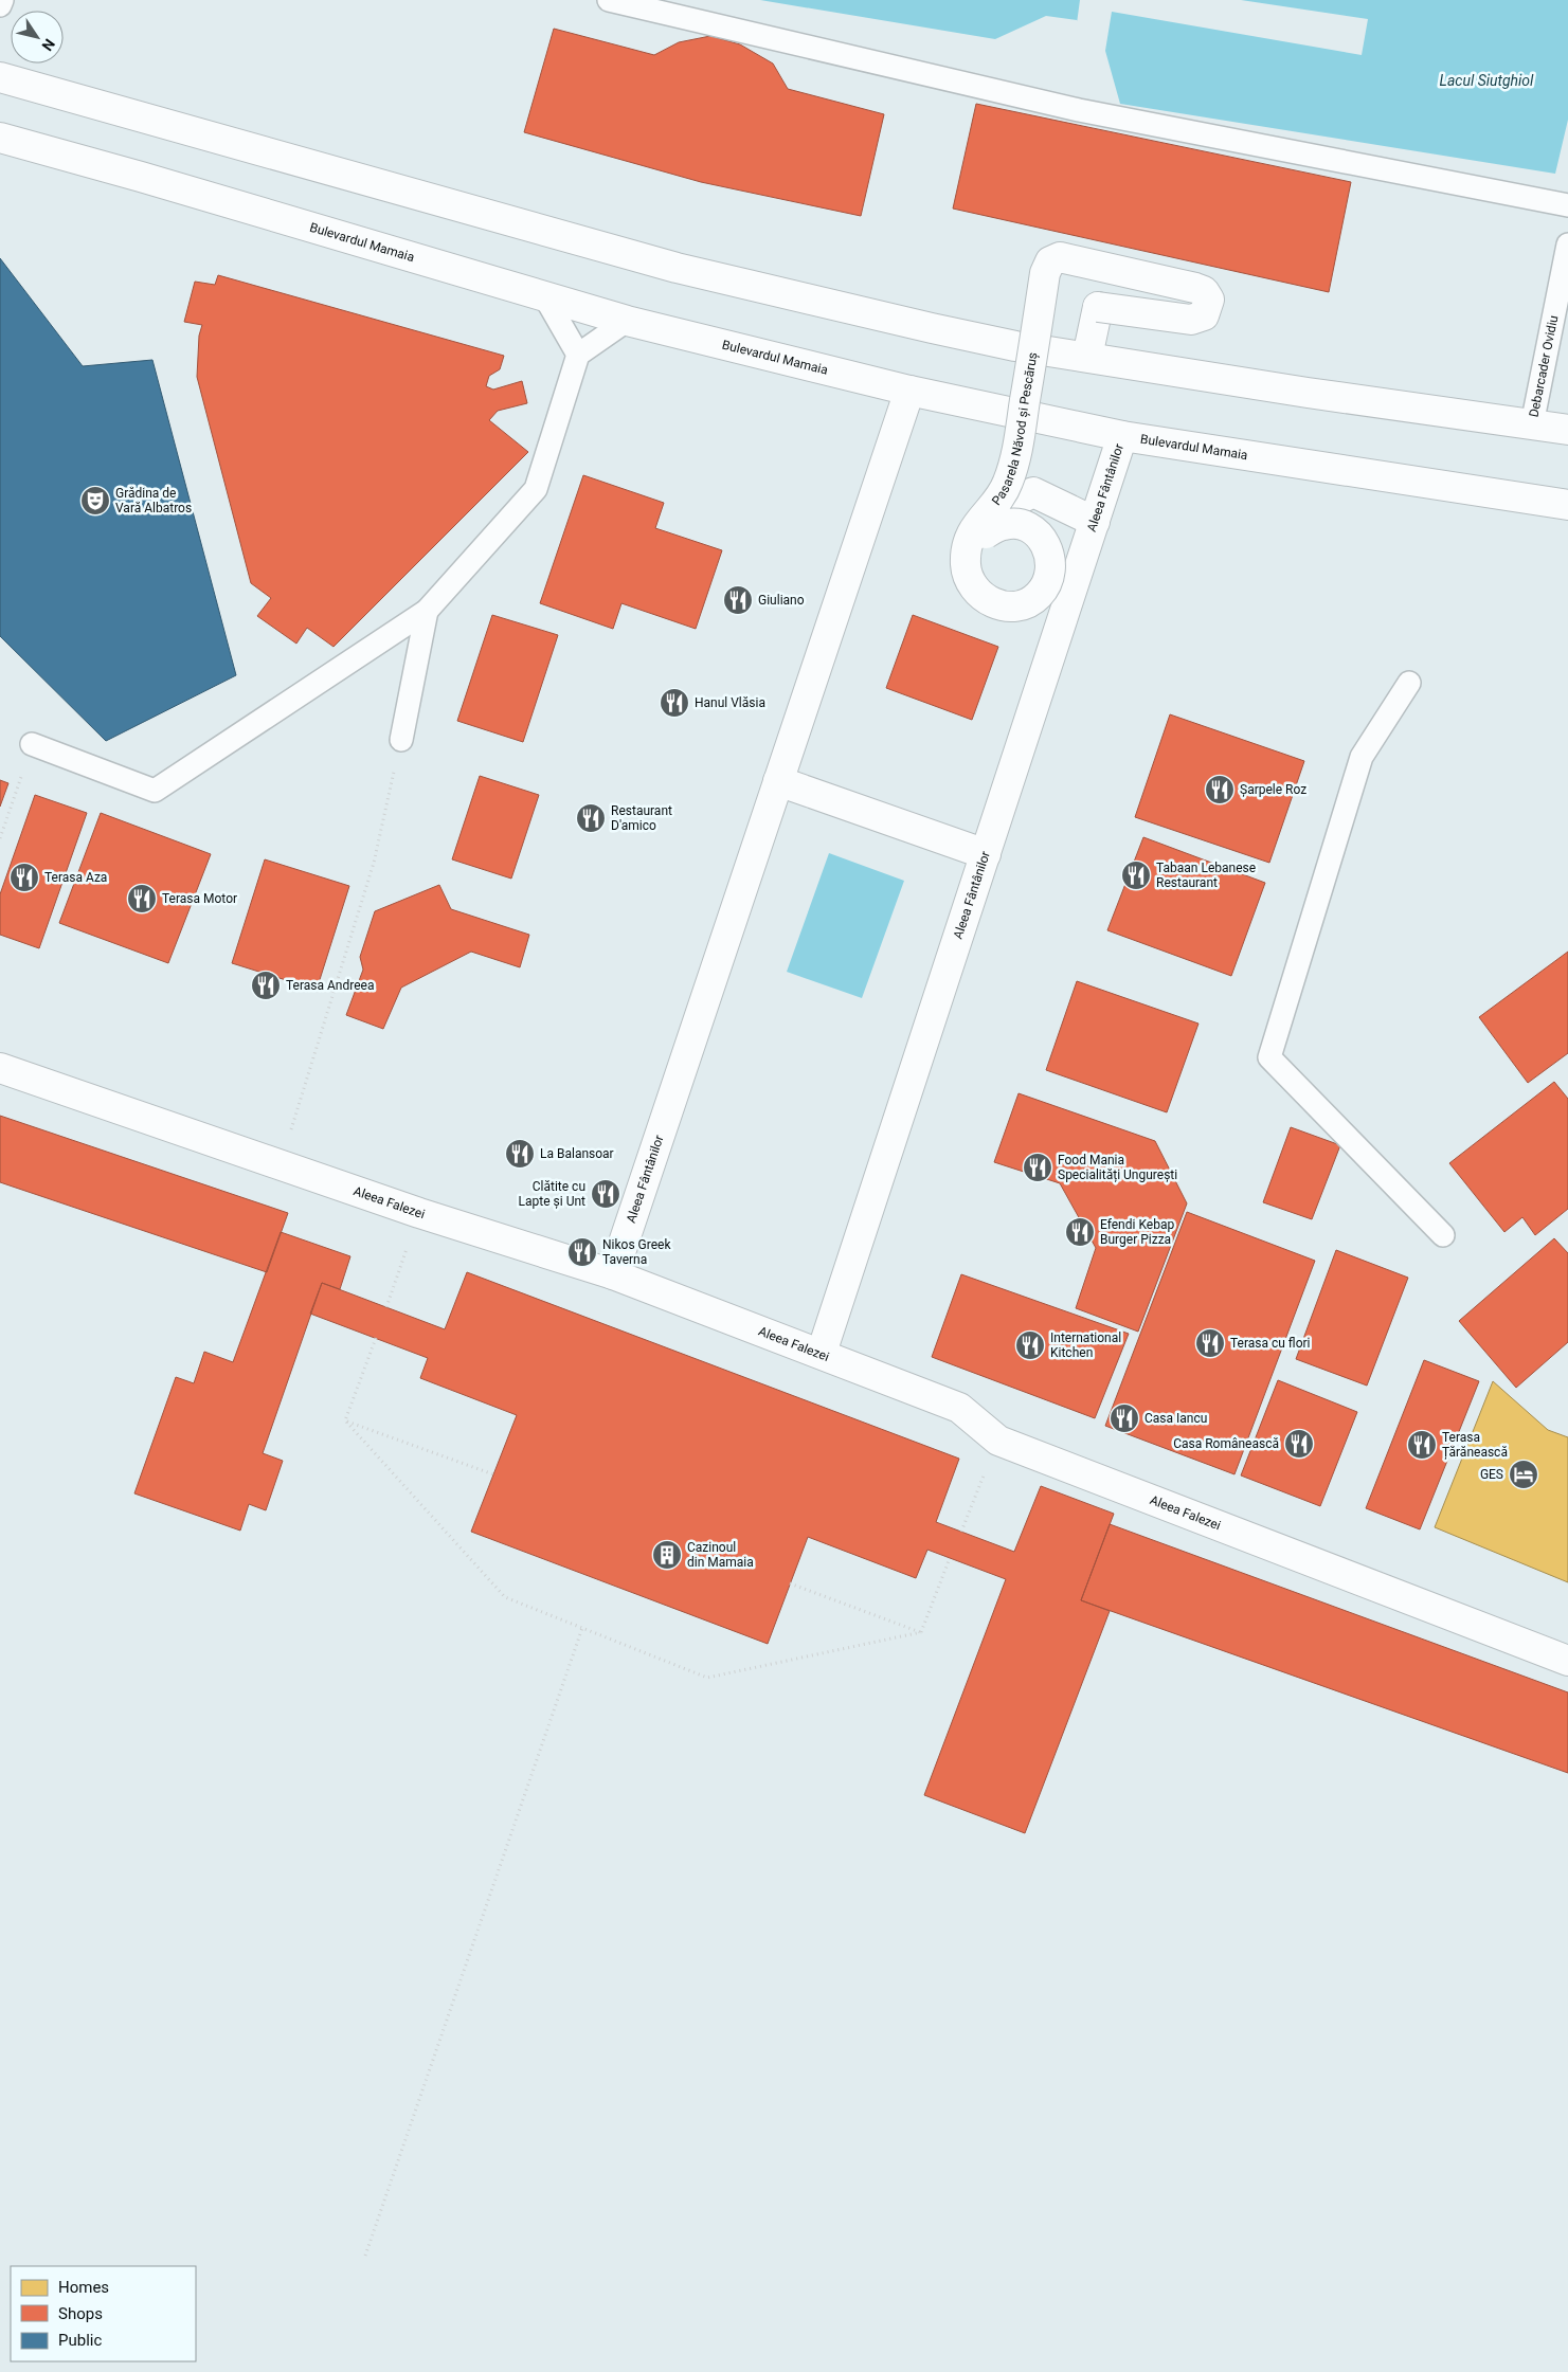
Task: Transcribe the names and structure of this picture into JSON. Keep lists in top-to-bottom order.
{
  "streets": {
    "street": [
      "Bulevardul Mamaia",
      "Pasarela Năvod și Pescăruș",
      "Aleea Fântânilor",
      "Aleea Falezei"
    ],
    "lane": ["Debarcader Ovidiu"]
  },
  "crossings": [
    ["Bulevardul Mamaia", "Aleea Fântânilor"],
    ["Pasarela Năvod și Pescăruș", "Aleea Fântânilor"],
    ["Aleea Fântânilor", "Aleea Falezei"]
  ],
  "water": ["Lacul Siutghiol"],
  "places": {
    "theatre": ["Grădina de Vară Albatros"],
    "restaurant": [
      "Giuliano",
      "Hanul Vlăsia",
      "Șarpele Roz",
      "Restaurant D'amico",
      "Tabaan Lebanese Restaurant",
      "Terasa Aza",
      "Terasa Motor",
      "Terasa Andreea",
      "La Balansoar",
      "Food Mania Specialități Ungurești",
      "Clătite cu Lapte și Unt",
      "Efendi Kebap Burger Pizza",
      "Nikos Greek Taverna",
      "Terasa cu flori",
      "International Kitchen",
      "Casa Iancu",
      "Casa Românească",
      "Terasa Țărănească"
    ],
    "hotel": ["GES"],
    "building": ["Cazinoul din Mamaia"]
  },
  "legend": ["Homes", "Shops", "Public"],
  "north": "bottom right"
}
